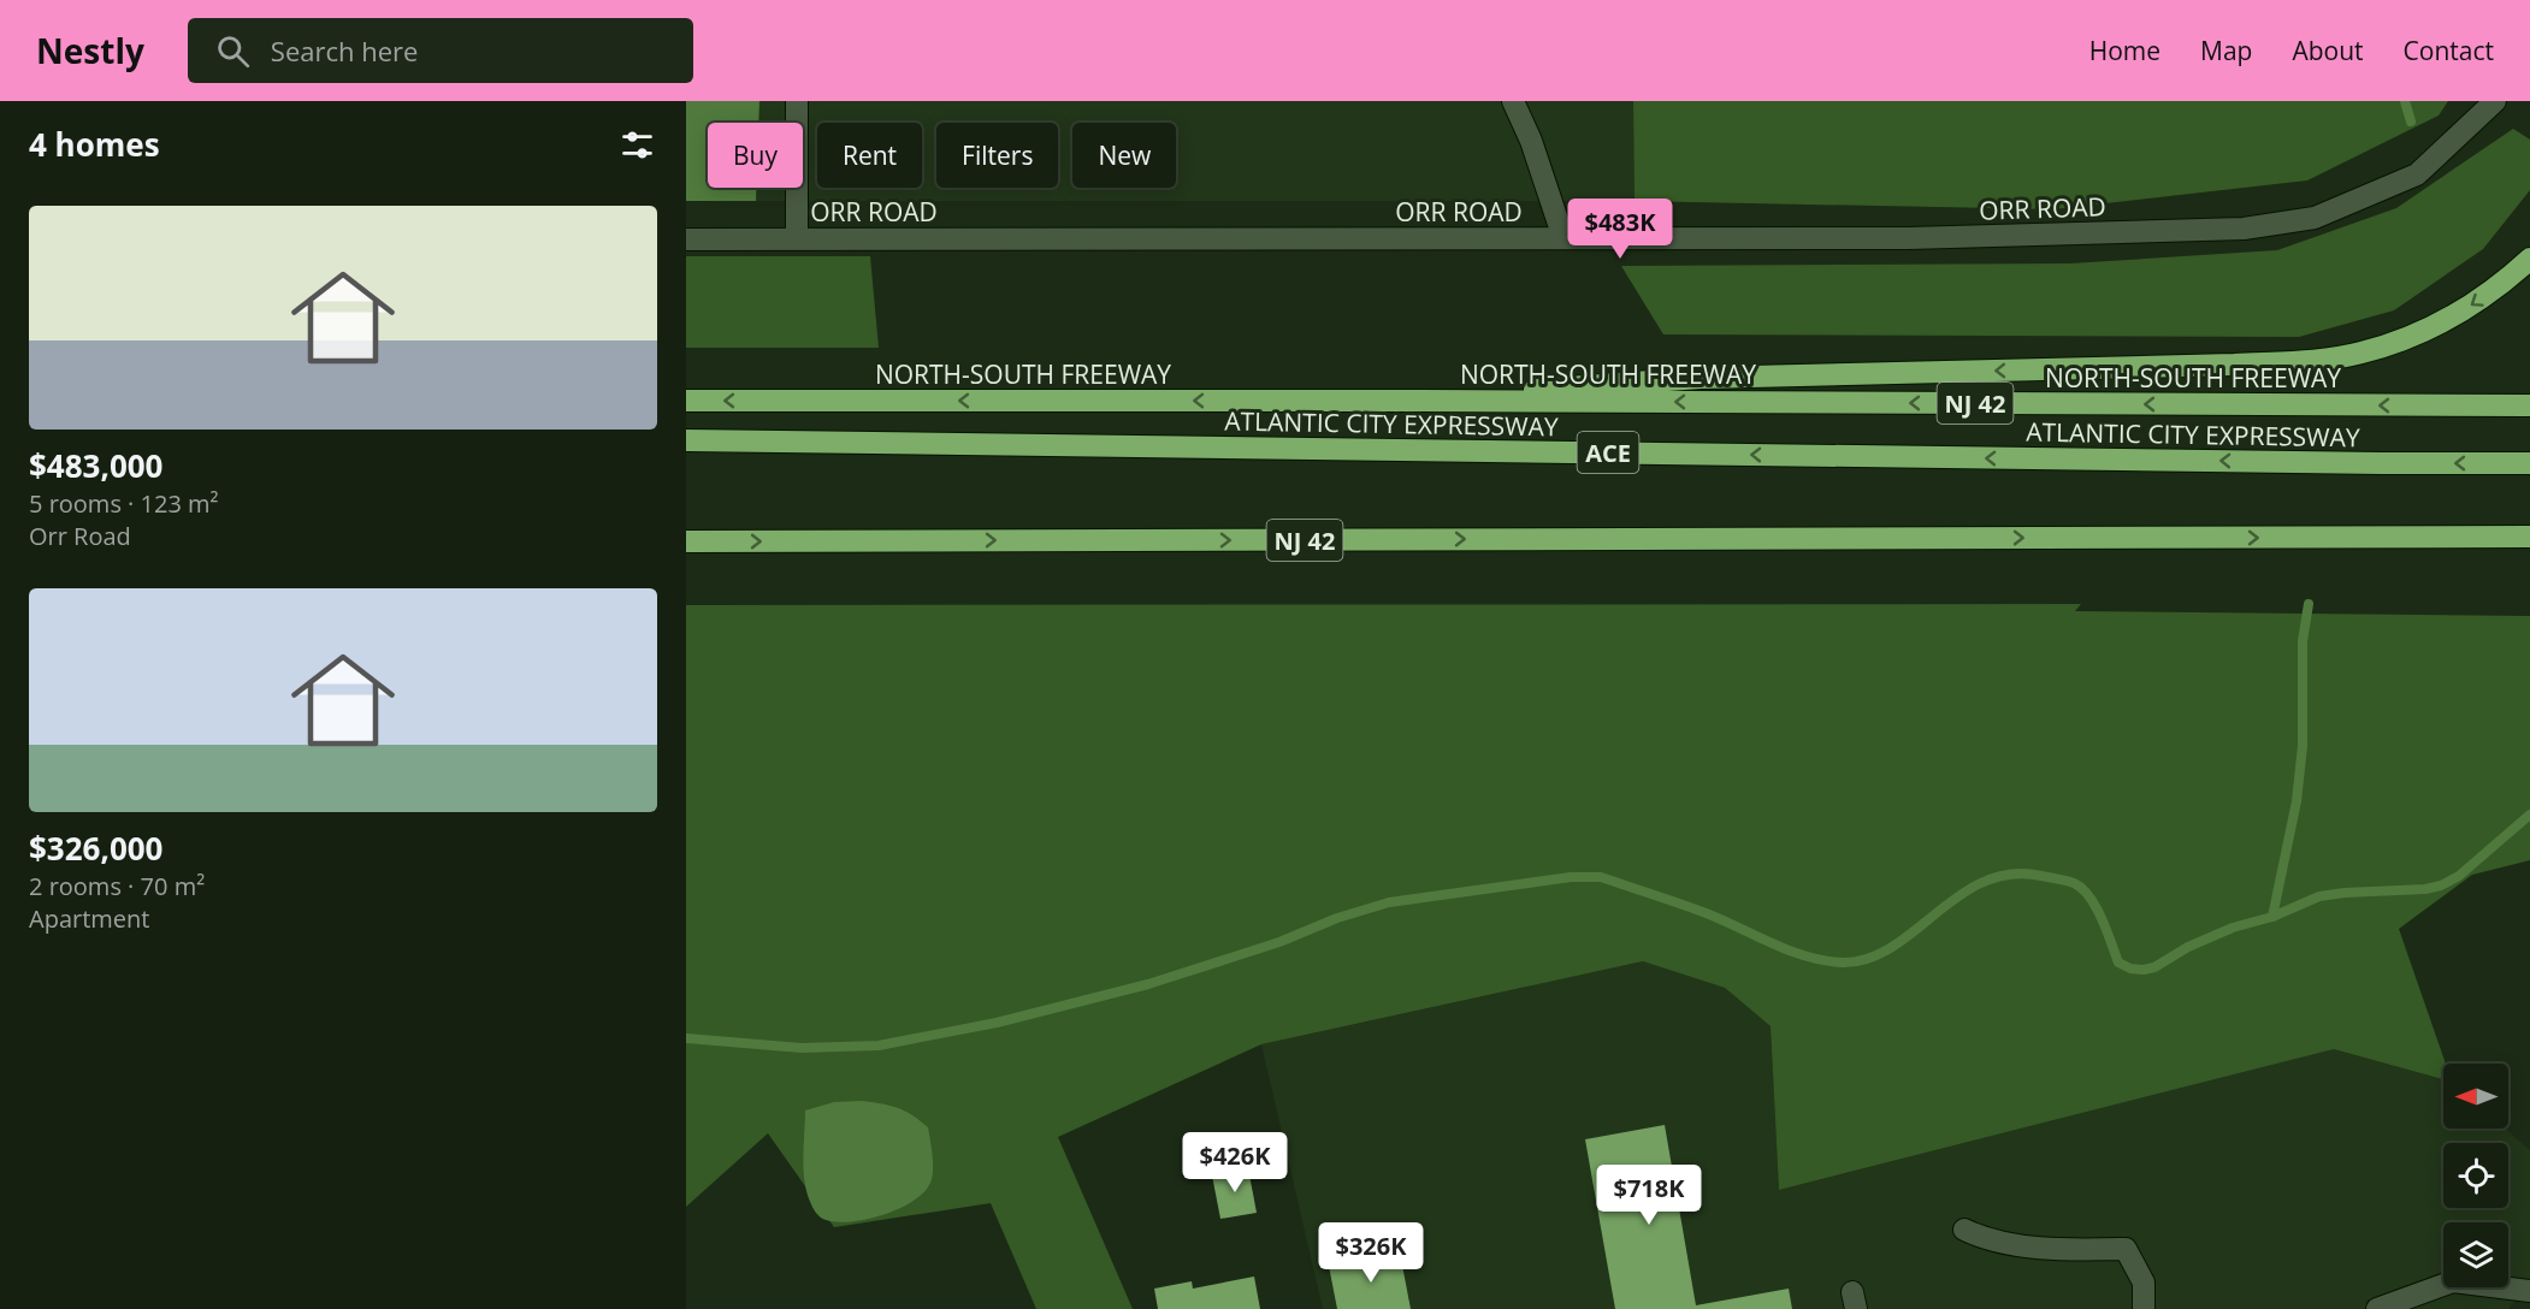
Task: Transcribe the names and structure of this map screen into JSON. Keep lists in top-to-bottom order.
{
  "streets": {
    "highway": [
      "NORTH-SOUTH FREEWAY",
      "NJ 42",
      "ATLANTIC CITY EXPRESSWAY",
      "ACE"
    ],
    "street": ["ORR ROAD"]
  },
  "north": "left",
  "page": {
    "header": "Nestly",
    "search": "Search here",
    "nav": [
      "Home",
      "Map",
      "About",
      "Contact"
    ],
    "heading": "4 homes",
    "chip": [
      "Buy",
      "Rent",
      "Filters",
      "New"
    ],
    "list": [
      {
        "name": "$483,000",
        "note": "5 rooms · 123 m² · Orr Road"
      },
      {
        "name": "$326,000",
        "note": "2 rooms · 70 m² · Apartment"
      }
    ],
    "price": [
      "$483K",
      "$426K",
      "$718K",
      "$326K"
    ]
  }
}
